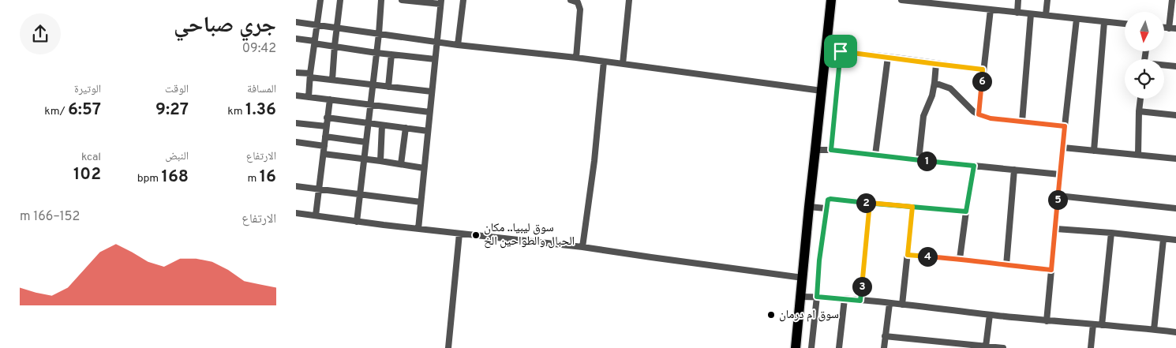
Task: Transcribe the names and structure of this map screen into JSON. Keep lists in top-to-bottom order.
{
  "places": ["سوق ليبيا.. مكان الحبال والطواحين الخ", "سوق ام درمان"],
  "north": "bottom",
  "page": {
    "heading": ["جري صباحي", "09:42"],
    "stats": [
      ["المسافة", "1.36 km"],
      ["الوقت", "9:27"],
      ["الوتيرة", "6:57 /km"],
      ["الارتفاع", "16 m"],
      ["النبض", "168 bpm"],
      ["kcal", "102"]
    ],
    "pins": [
      "6",
      "1",
      "5",
      "2",
      "4",
      "3"
    ],
    "chart": ["الارتفاع", "152–166 m"]
  }
}
